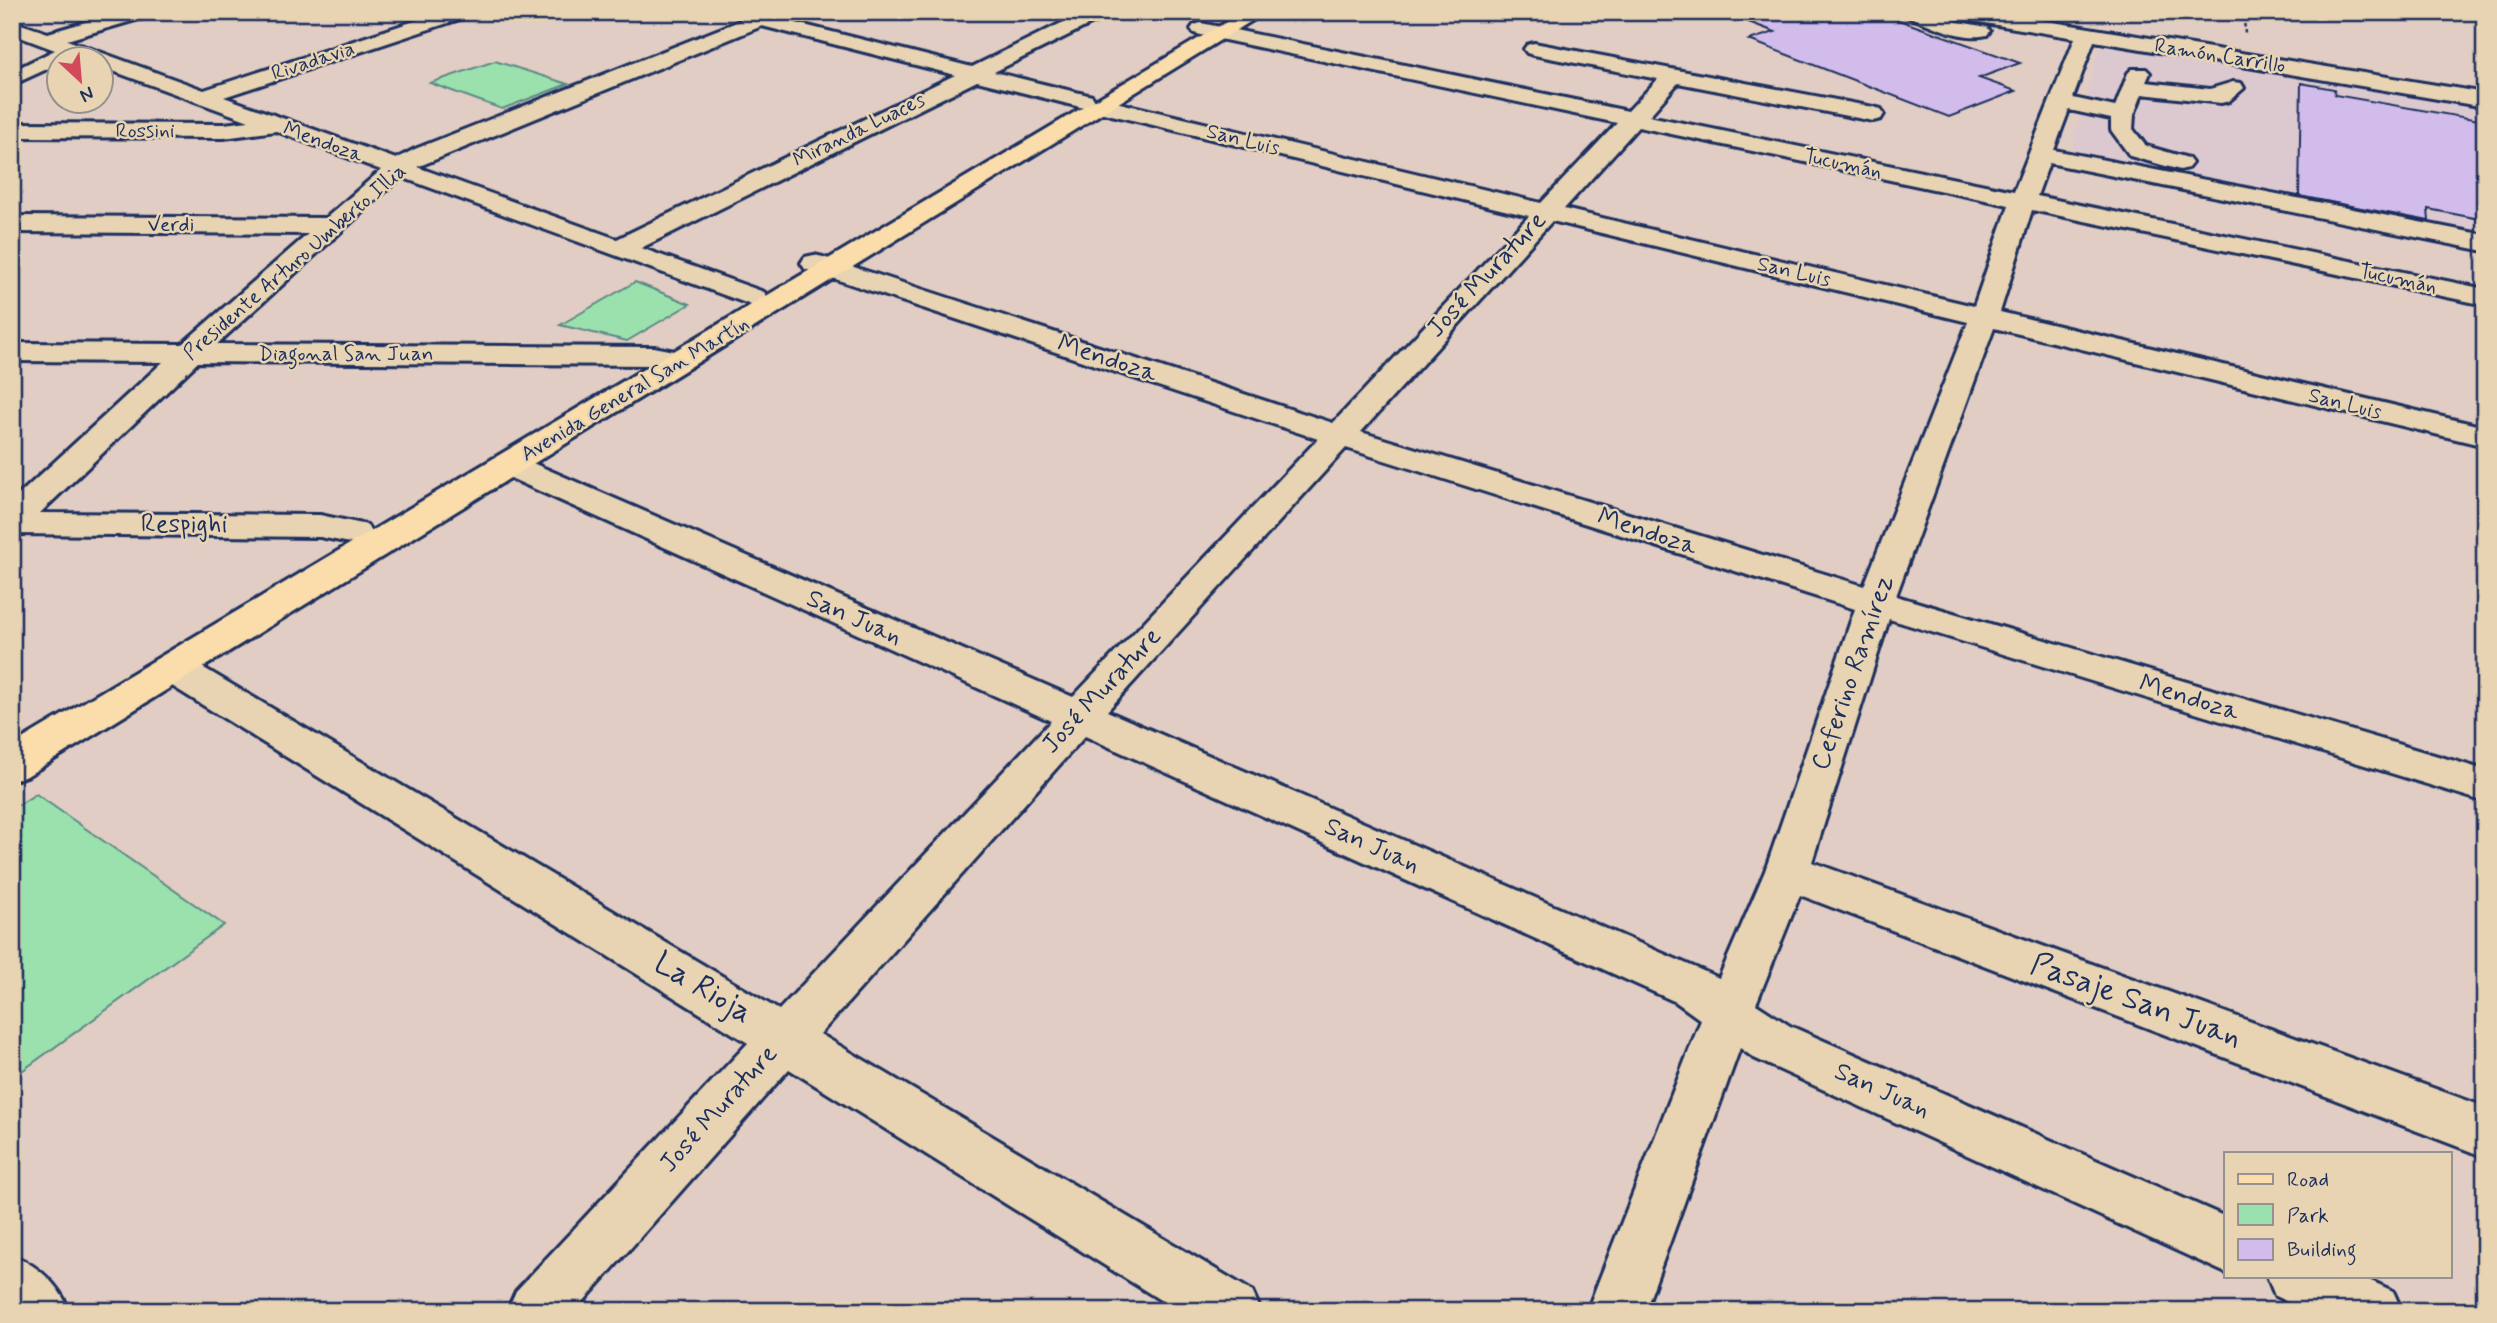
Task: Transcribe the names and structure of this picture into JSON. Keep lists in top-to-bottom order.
{
  "streets": {
    "main road": ["Avenida General San Martín"],
    "street": [
      "Ramón Carrillo",
      "Rivadavia",
      "Miranda Luaces",
      "Rossini",
      "San Luis",
      "Mendoza",
      "Tucumán",
      "Verdi",
      "Presidente Arturo Umberto Illia",
      "José Murature",
      "Diagonal San Juan",
      "Respighi",
      "San Juan",
      "Ceferino Ramírez",
      "La Rioja",
      "Pasaje San Juan"
    ]
  },
  "crossings": [
    ["Ramón Carrillo", "Ceferino Ramírez"],
    ["Rivadavia", "Mendoza"],
    ["Miranda Luaces", "San Luis"],
    ["Miranda Luaces", "Mendoza"],
    ["Rossini", "Mendoza"],
    ["San Luis", "Presidente Arturo Umberto Illia"],
    ["San Luis", "José Murature"],
    ["San Luis", "Avenida General San Martín"],
    ["San Luis", "Ceferino Ramírez"],
    ["Mendoza", "Presidente Arturo Umberto Illia"],
    ["Mendoza", "José Murature"],
    ["Mendoza", "Avenida General San Martín"],
    ["Mendoza", "Ceferino Ramírez"],
    ["Tucumán", "José Murature"],
    ["Tucumán", "Avenida General San Martín"],
    ["Tucumán", "Ceferino Ramírez"],
    ["Verdi", "Presidente Arturo Umberto Illia"],
    ["Presidente Arturo Umberto Illia", "Diagonal San Juan"],
    ["Presidente Arturo Umberto Illia", "Respighi"],
    ["José Murature", "San Juan"],
    ["José Murature", "La Rioja"],
    ["Diagonal San Juan", "Avenida General San Martín"],
    ["Avenida General San Martín", "Respighi"],
    ["Avenida General San Martín", "San Juan"],
    ["Avenida General San Martín", "La Rioja"],
    ["San Juan", "Ceferino Ramírez"],
    ["Ceferino Ramírez", "Pasaje San Juan"]
  ],
  "legend": ["Road", "Park", "Building"],
  "north": "bottom right"
}
